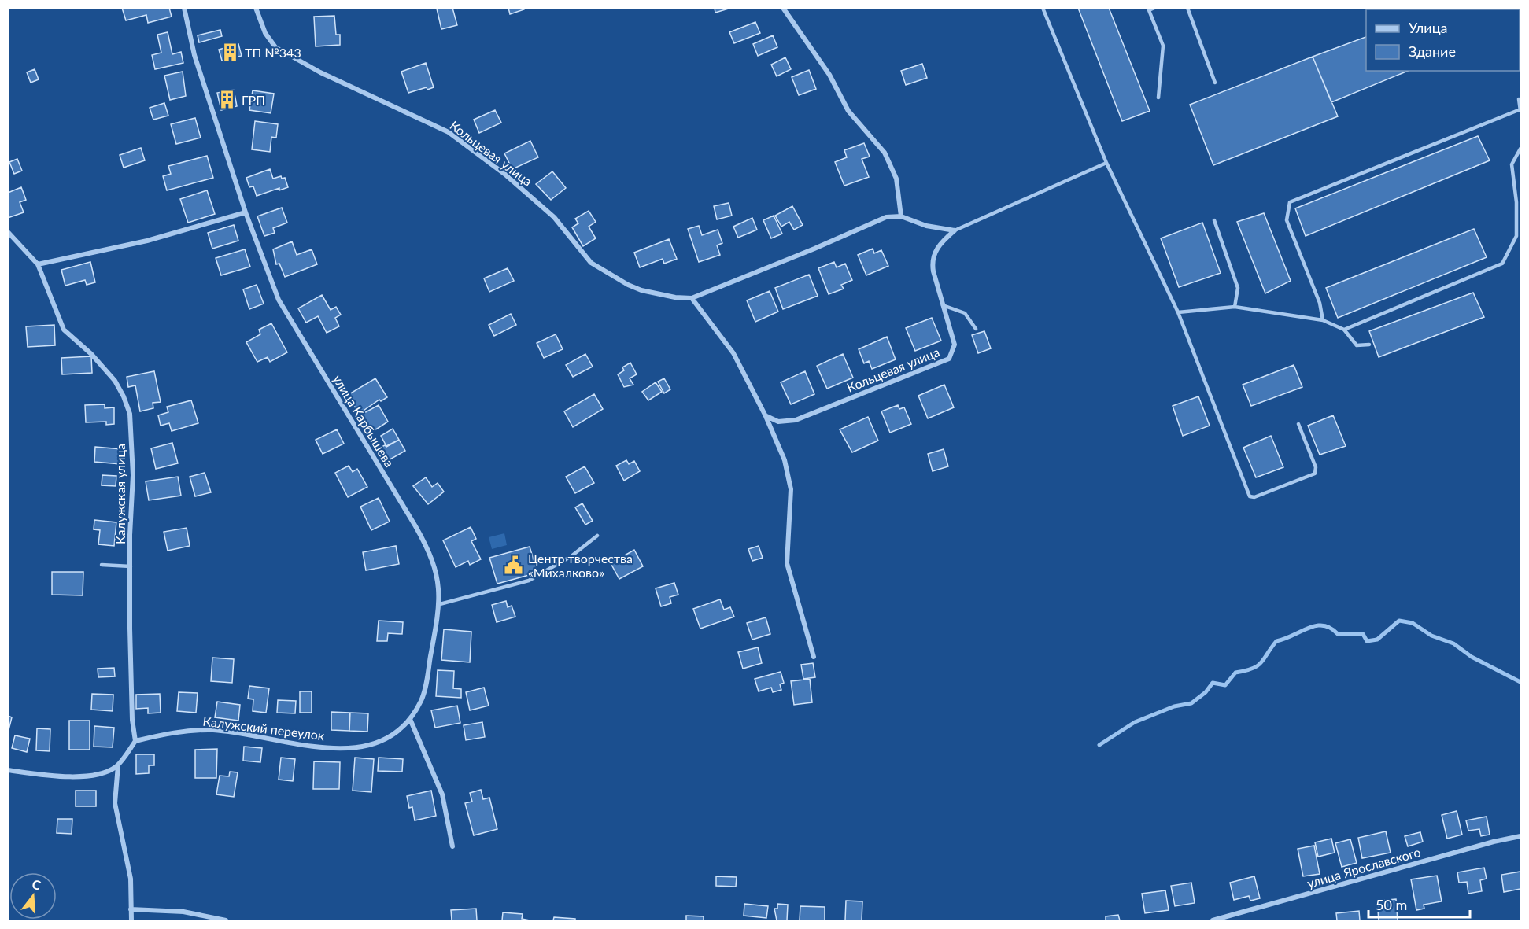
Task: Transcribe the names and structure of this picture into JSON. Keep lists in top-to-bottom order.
{
  "streets": {
    "street": [
      "Кольцевая улица",
      "улица Карбышева",
      "Калужская улица",
      "Калужский переулок",
      "улица Ярославского"
    ]
  },
  "crossings": [
    ["улица Карбышева", "Калужский переулок"],
    ["Калужская улица", "Калужский переулок"]
  ],
  "places": {
    "building": ["ТП №343", "ГРП"],
    "public building": ["Центр творчества «Михалково»"]
  },
  "legend": ["Улица", "Здание"],
  "scale_bar": "50 m",
  "north": "top"
}
